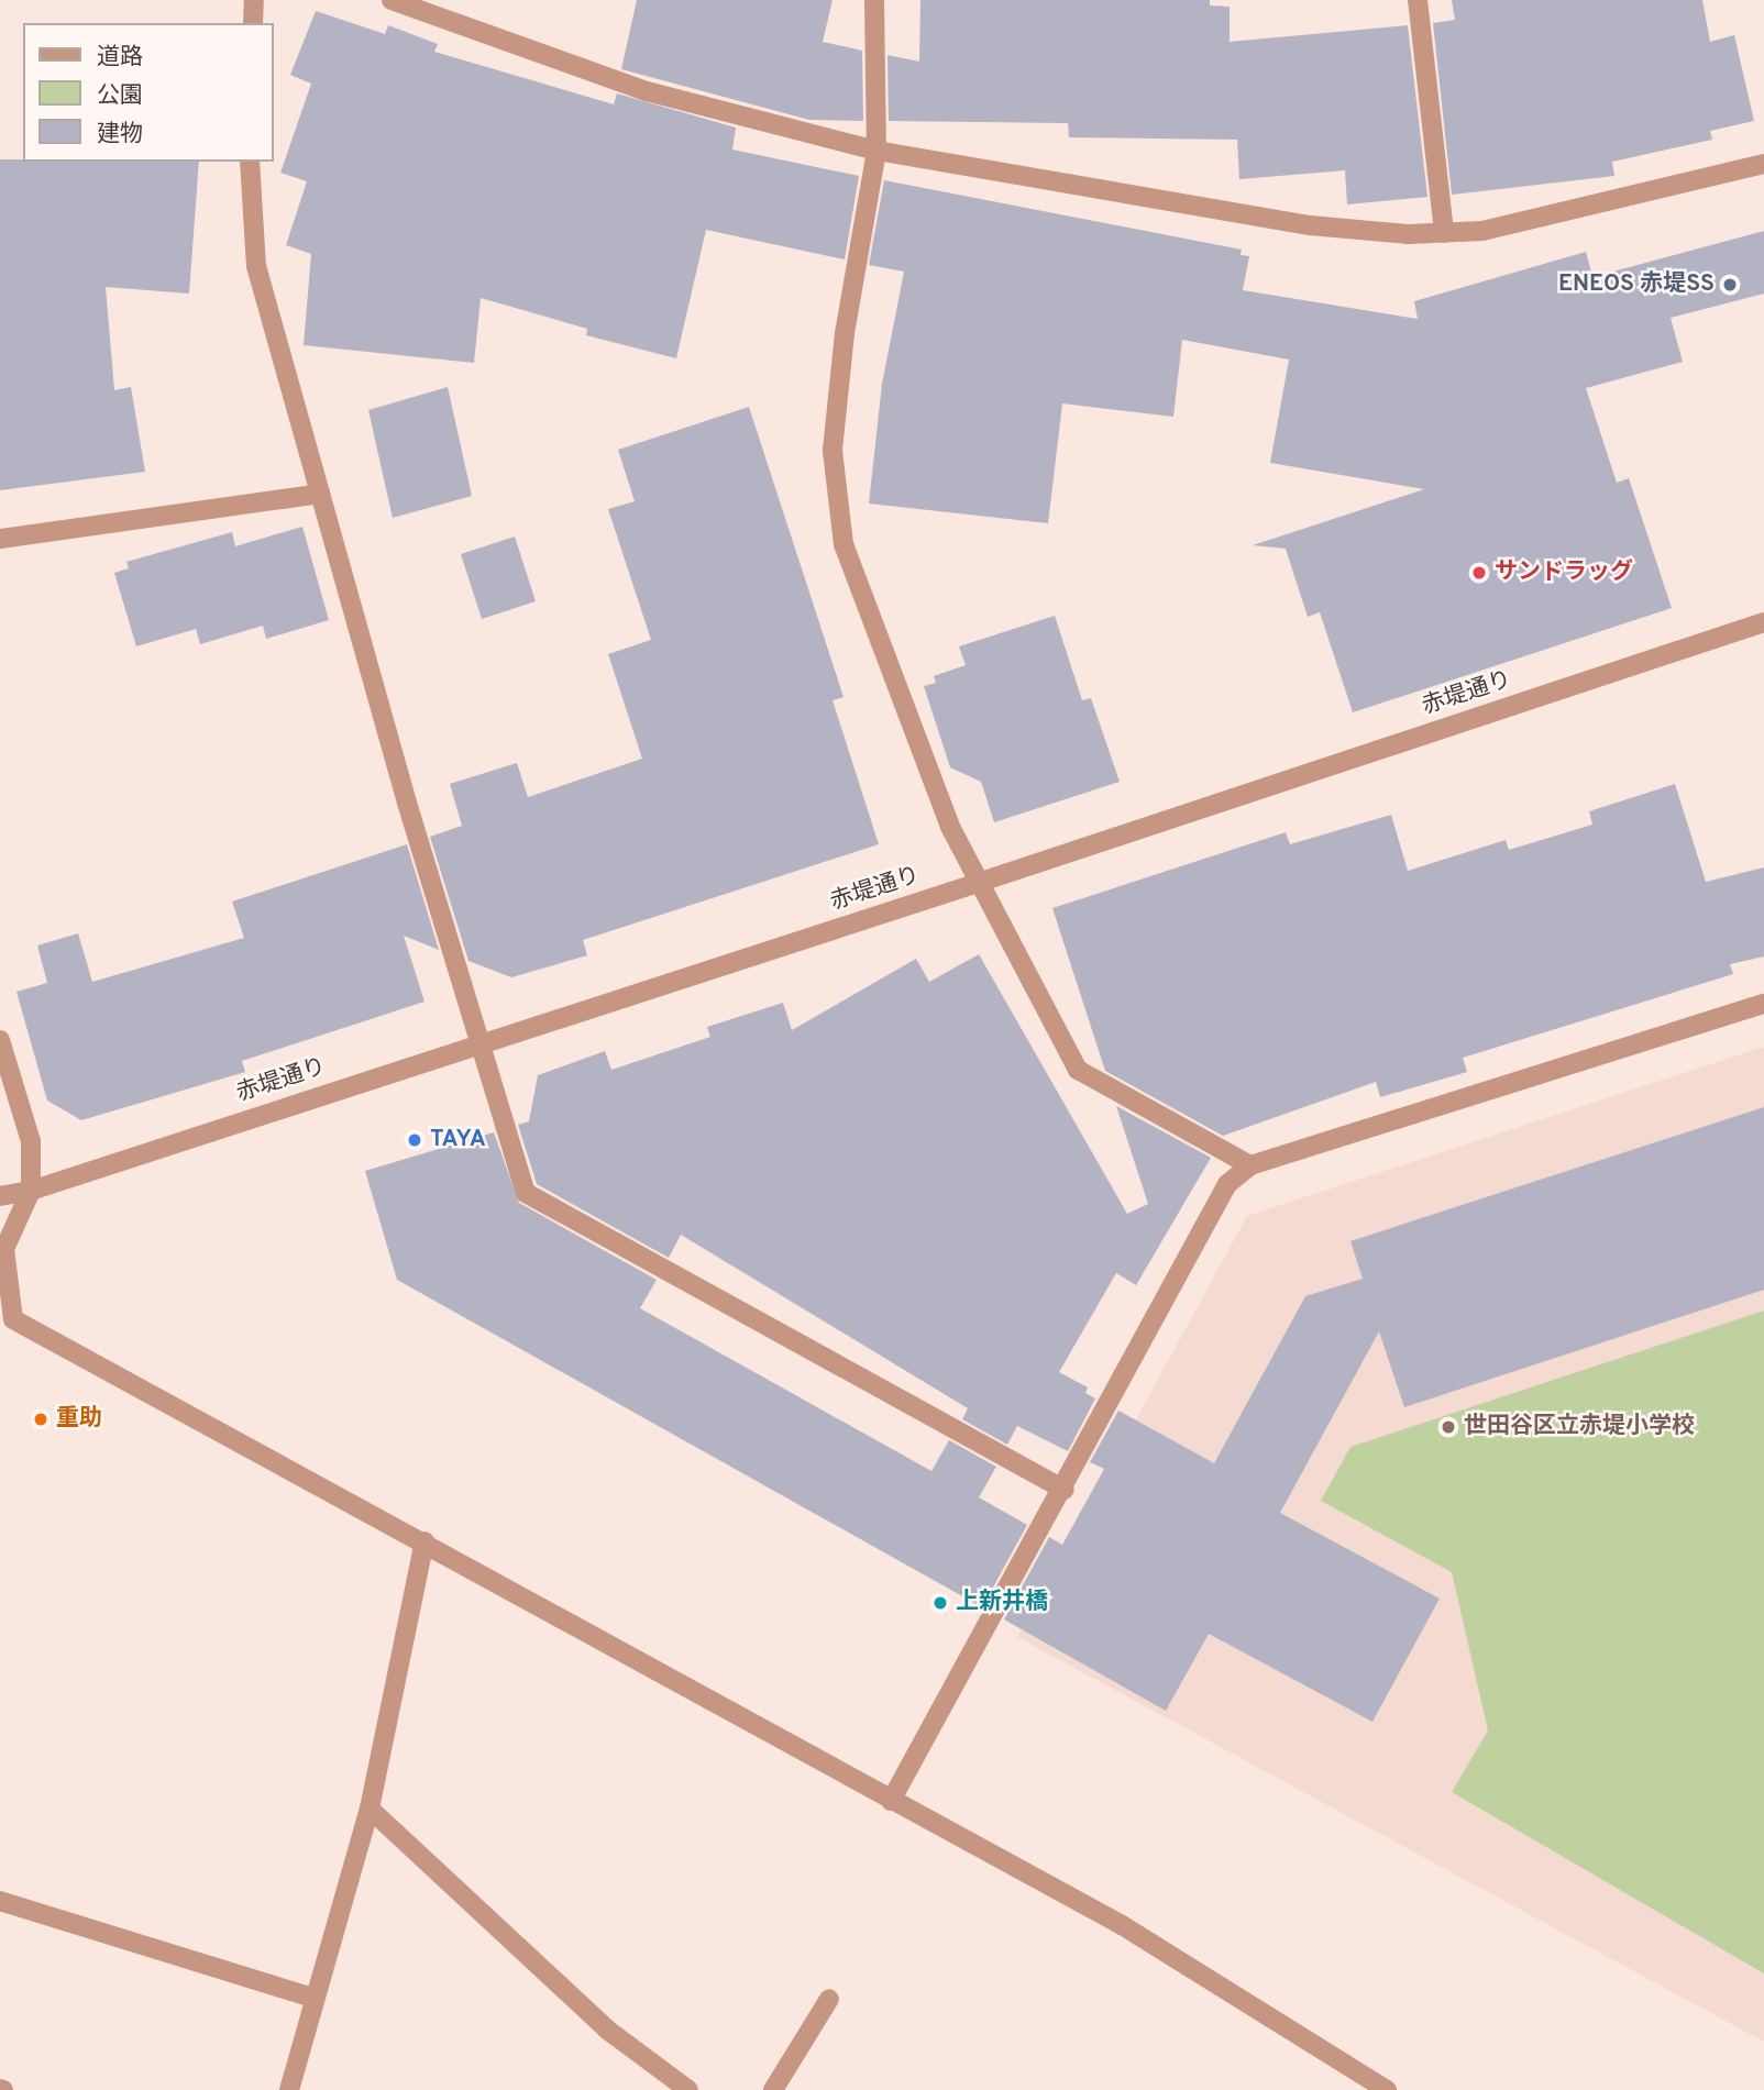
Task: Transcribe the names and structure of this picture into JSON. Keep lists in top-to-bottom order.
{
  "streets": {
    "street": ["赤堤通り"]
  },
  "places": [
    "ENEOS 赤堤SS",
    "サンドラッグ",
    "TAYA",
    "重助",
    "世田谷区立赤堤小学校",
    "上新井橋"
  ],
  "legend": ["道路", "公園", "建物"]
}
